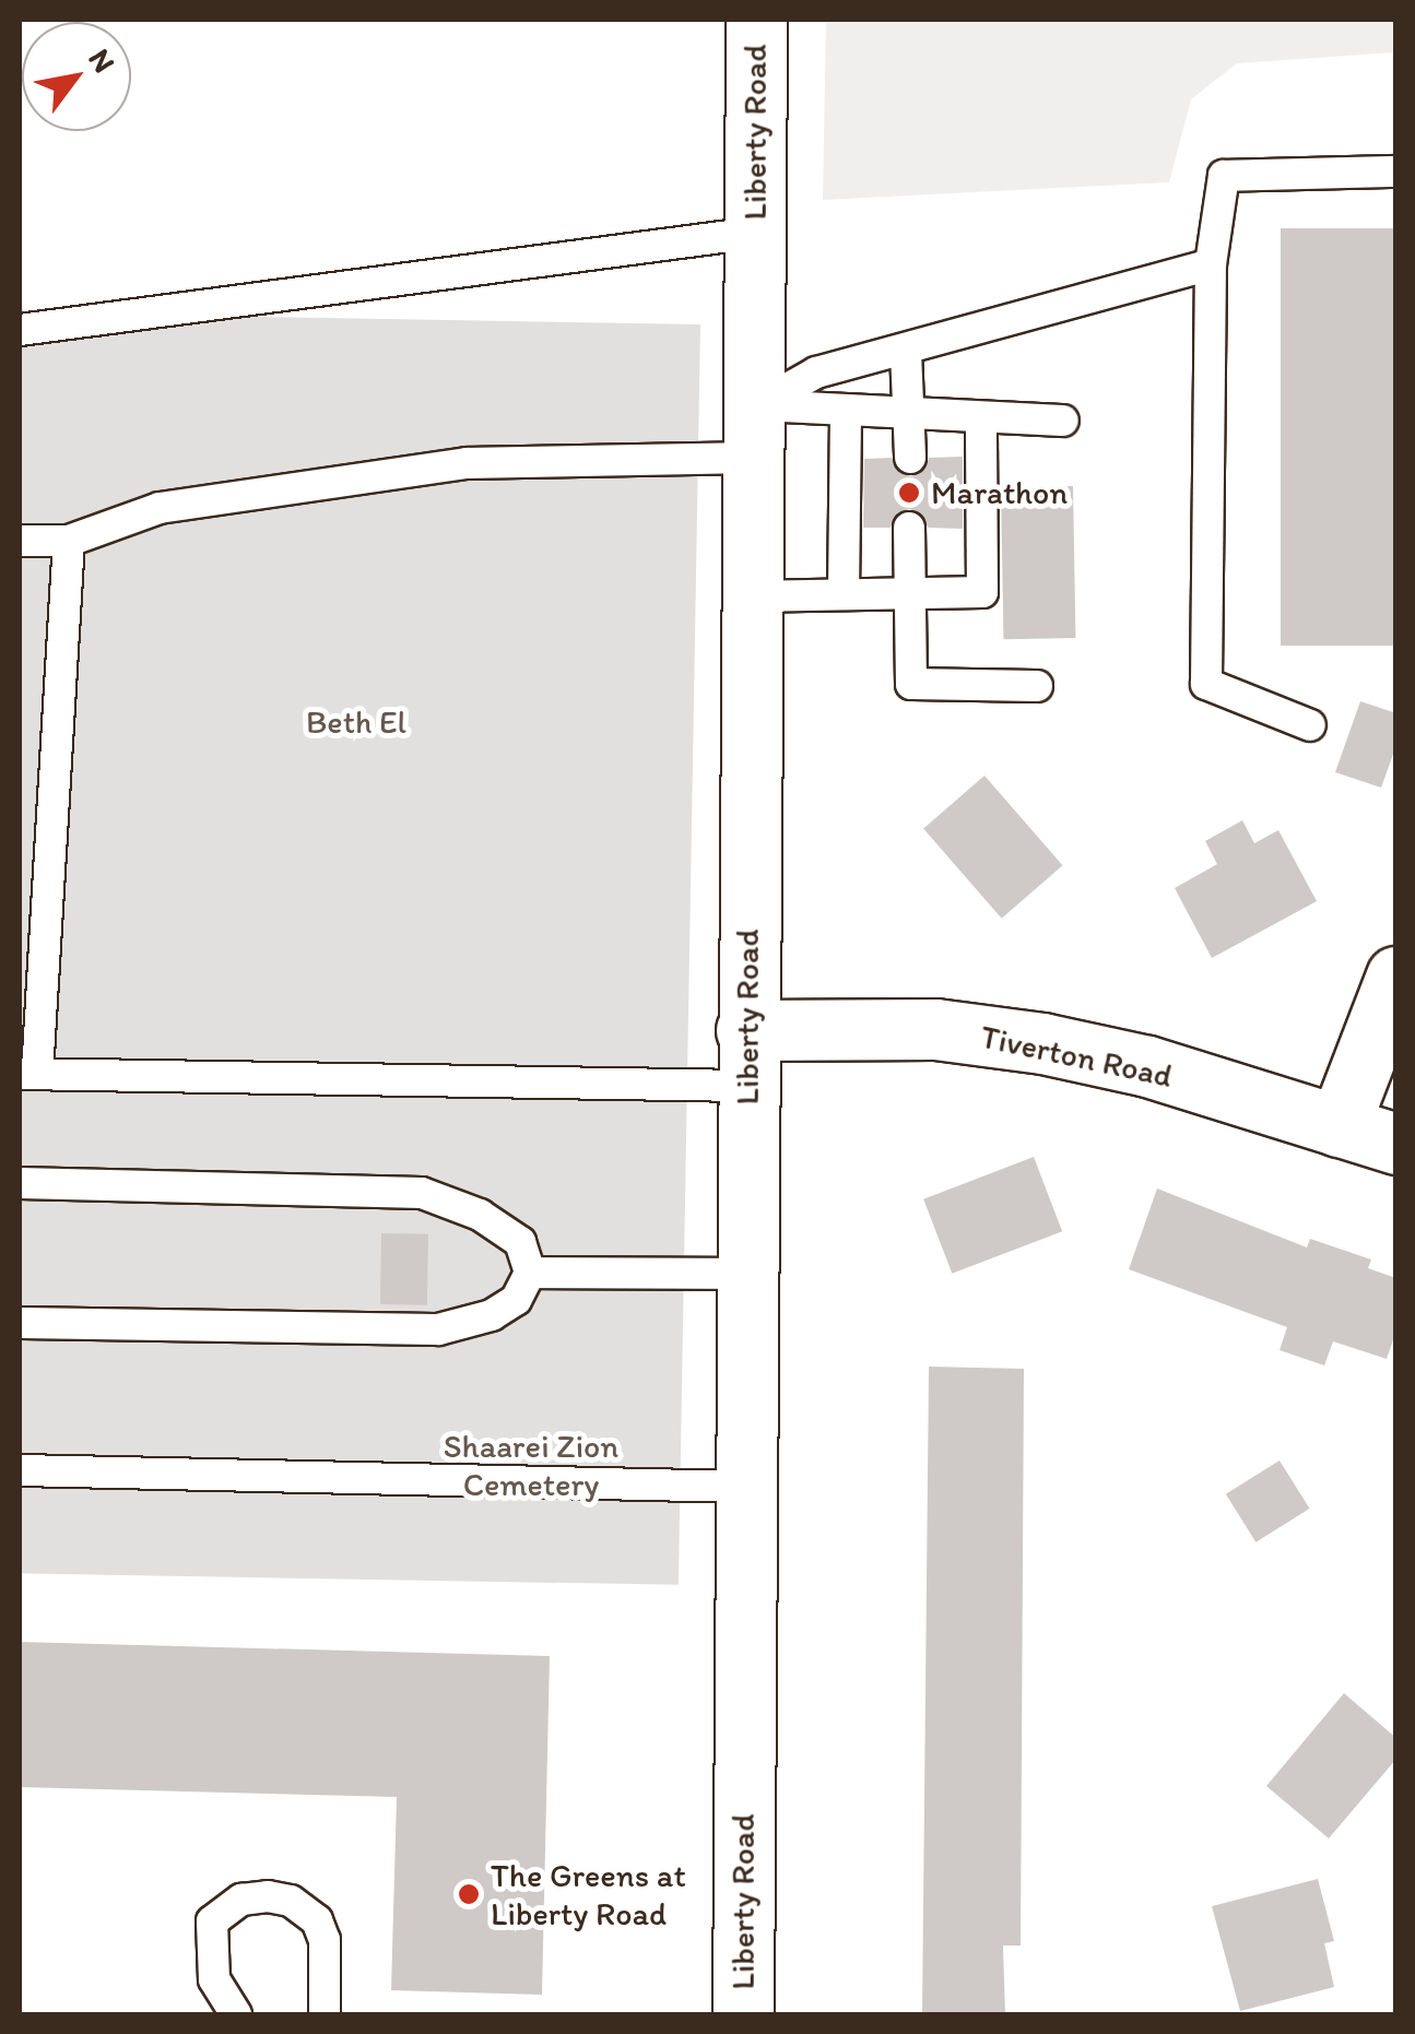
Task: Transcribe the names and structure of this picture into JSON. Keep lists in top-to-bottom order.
{
  "streets": {
    "main road": ["Liberty Road", "Tiverton Road"]
  },
  "crossings": [
    ["Liberty Road", "Tiverton Road"]
  ],
  "parks": ["Beth El", "Shaarei Zion Cemetery"],
  "places": ["Marathon", "The Greens at Liberty Road"],
  "north": "top right"
}
